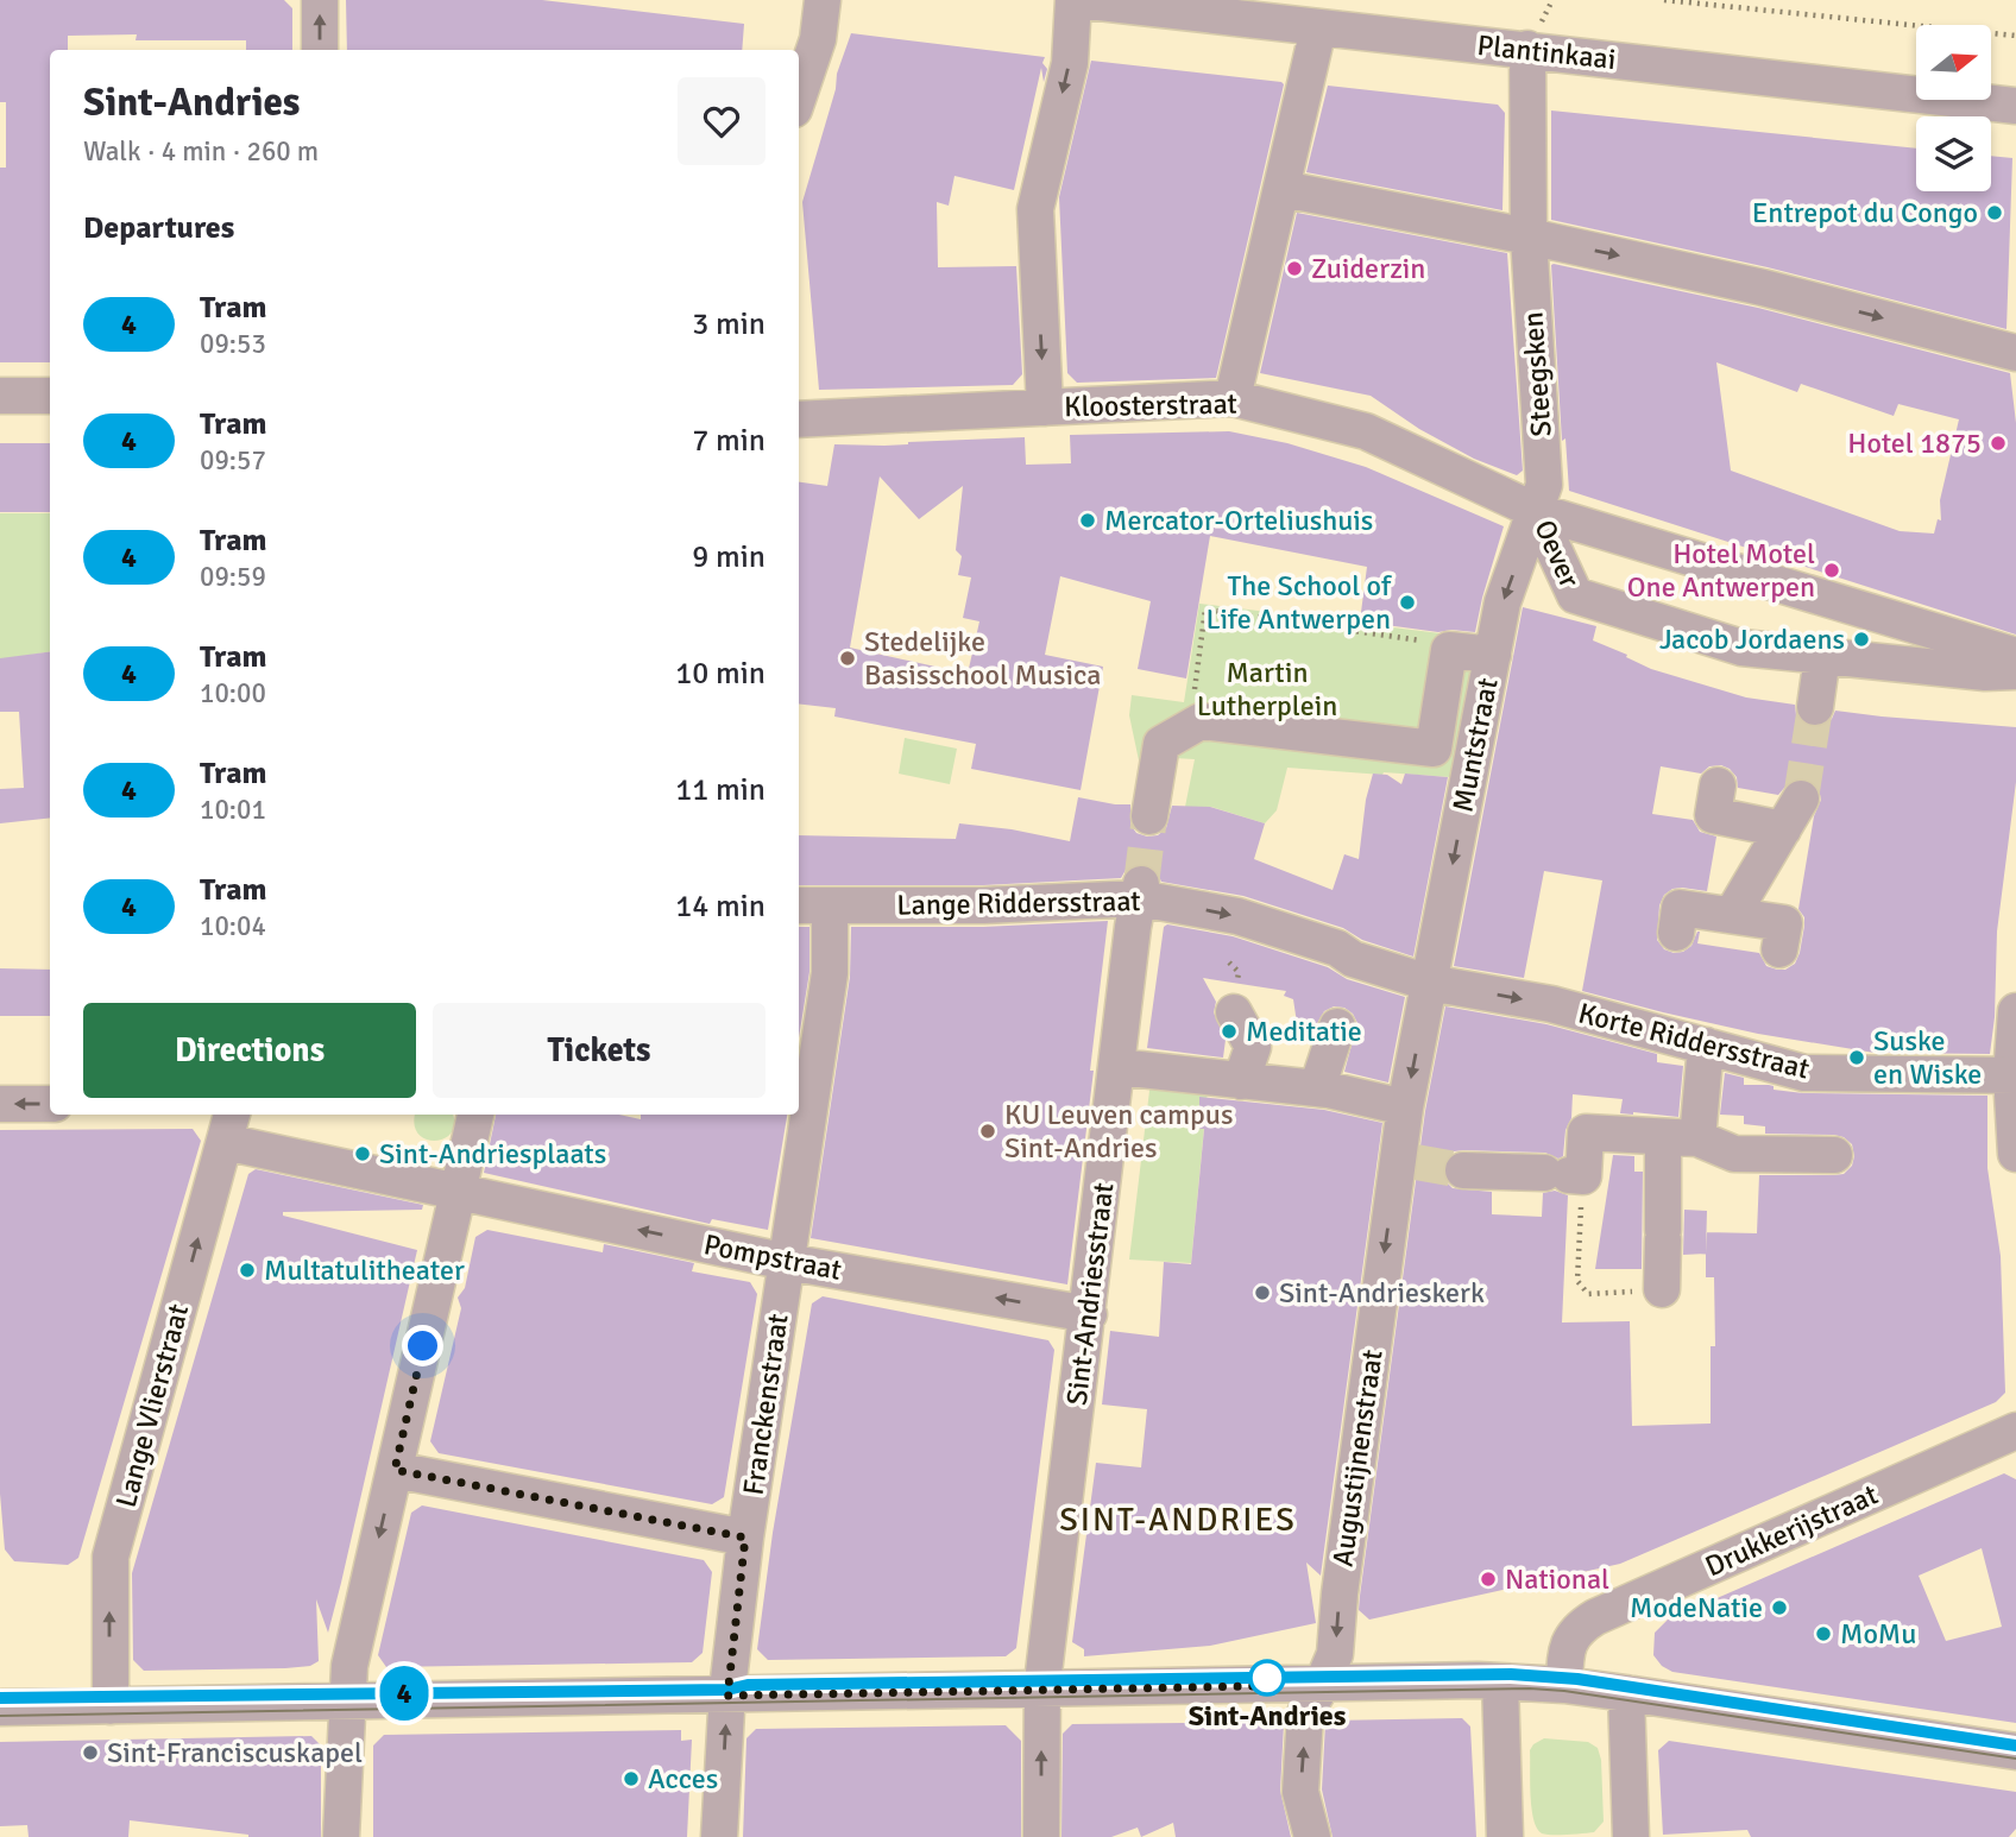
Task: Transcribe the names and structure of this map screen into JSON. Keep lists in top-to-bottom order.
{
  "streets": {
    "street": [
      "Plantinkaai",
      "Steegsken",
      "Kloosterstraat",
      "Oever",
      "Muntstraat",
      "Lange Riddersstraat",
      "Korte Riddersstraat",
      "Pompstraat",
      "Sint-Andriesstraat",
      "Franckenstraat",
      "Lange Vlierstraat",
      "Augustijnenstraat",
      "Drukkerijstraat"
    ]
  },
  "crossings": [
    ["Plantinkaai", "Steegsken"],
    ["Steegsken", "Kloosterstraat"],
    ["Steegsken", "Oever"],
    ["Steegsken", "Muntstraat"],
    ["Kloosterstraat", "Oever"],
    ["Kloosterstraat", "Muntstraat"],
    ["Oever", "Muntstraat"],
    ["Muntstraat", "Lange Riddersstraat"],
    ["Muntstraat", "Korte Riddersstraat"],
    ["Muntstraat", "Augustijnenstraat"],
    ["Lange Riddersstraat", "Korte Riddersstraat"],
    ["Lange Riddersstraat", "Sint-Andriesstraat"],
    ["Lange Riddersstraat", "Franckenstraat"],
    ["Lange Riddersstraat", "Augustijnenstraat"],
    ["Korte Riddersstraat", "Augustijnenstraat"],
    ["Pompstraat", "Sint-Andriesstraat"],
    ["Pompstraat", "Franckenstraat"]
  ],
  "one_way": ["Muntstraat"],
  "districts": ["SINT-ANDRIES"],
  "parks": ["Martin Lutherplein"],
  "places": [
    "Entrepot du Congo",
    "Zuiderzin",
    "Hotel 1875",
    "Mercator-Orteliushuis",
    "Hotel Motel One Antwerpen",
    "The School of Life Antwerpen",
    "Jacob Jordaens",
    "Stedelijke Basisschool Musica",
    "Meditatie",
    "Suske en Wiske",
    "KU Leuven campus Sint-Andries",
    "Sint-Andriesplaats",
    "Multatulitheater",
    "Sint-Andrieskerk",
    "National",
    "ModeNatie",
    "MoMu",
    "Sint-Andries",
    "Sint-Franciscuskapel",
    "Acces"
  ],
  "lines": ["tram line 4"],
  "north": "right",
  "page": {
    "on_map": "4",
    "heading": [
      ["Sint-Andries", "Walk · 4 min · 260 m"],
      "Departures"
    ],
    "list": [
      {
        "mark": "4",
        "name": "Tram",
        "note": "09:53",
        "value": "3 min"
      },
      {
        "mark": "4",
        "name": "Tram",
        "note": "09:57",
        "value": "7 min"
      },
      {
        "mark": "4",
        "name": "Tram",
        "note": "09:59",
        "value": "9 min"
      },
      {
        "mark": "4",
        "name": "Tram",
        "note": "10:00",
        "value": "10 min"
      },
      {
        "mark": "4",
        "name": "Tram",
        "note": "10:01",
        "value": "11 min"
      },
      {
        "mark": "4",
        "name": "Tram",
        "note": "10:04",
        "value": "14 min"
      }
    ],
    "buttons": ["Directions", "Tickets"]
  }
}
